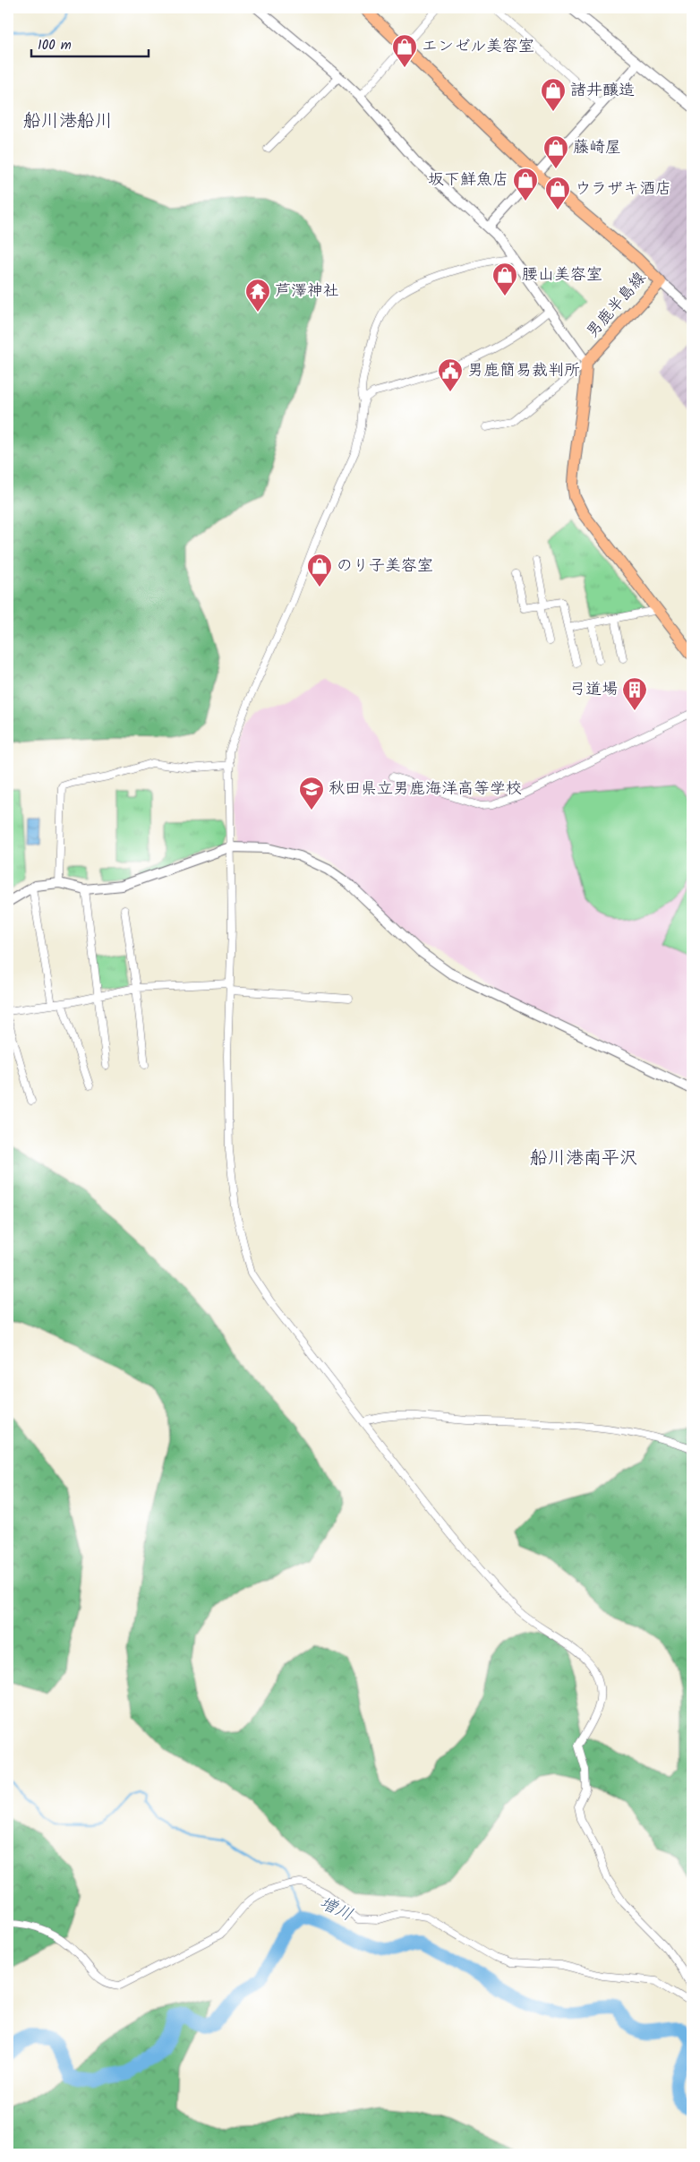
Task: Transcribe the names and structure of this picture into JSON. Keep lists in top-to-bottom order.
{
  "streets": {
    "main road": ["男鹿半島線"]
  },
  "districts": ["船川港船川", "船川港南平沢"],
  "water": ["増川"],
  "places": {
    "shop": [
      "エンゼル美容室",
      "諸井醸造",
      "藤崎屋",
      "坂下鮮魚店",
      "ウラザキ酒店",
      "腰山美容室",
      "のり子美容室"
    ],
    "temple": ["芦澤神社"],
    "public building": ["男鹿簡易裁判所"],
    "building": ["弓道場"],
    "school or university": ["秋田県立男鹿海洋高等学校"]
  },
  "scale_bar": "100 m"
}
